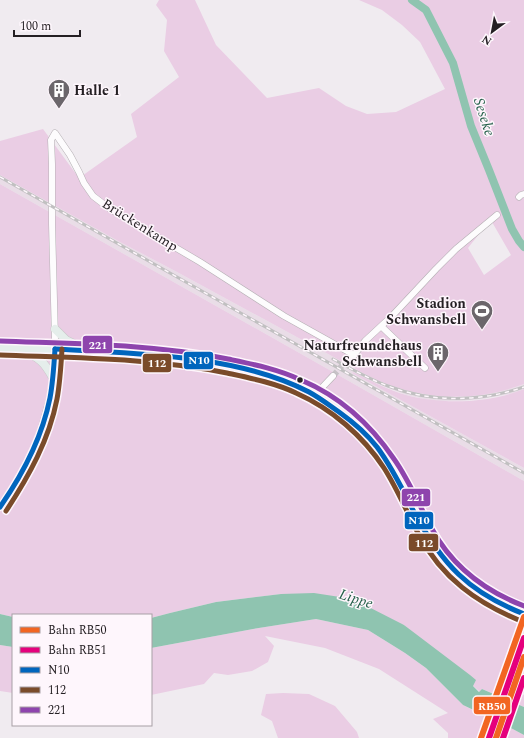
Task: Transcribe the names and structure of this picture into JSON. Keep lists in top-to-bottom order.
{
  "streets": {
    "street": ["Brückenkamp"]
  },
  "water": ["Seseke", "Lippe"],
  "places": {
    "building": ["Halle 1", "Naturfreundehaus Schwansbell"],
    "sports": ["Stadion Schwansbell"]
  },
  "lines": [
    "transit line 221",
    "transit line N10",
    "transit line 112",
    "rail line RB50",
    "rail line RB51"
  ],
  "legend": [
    "Bahn RB50",
    "Bahn RB51",
    "N10",
    "112",
    "221"
  ],
  "scale_bar": "100 m",
  "north": "bottom left"
}
